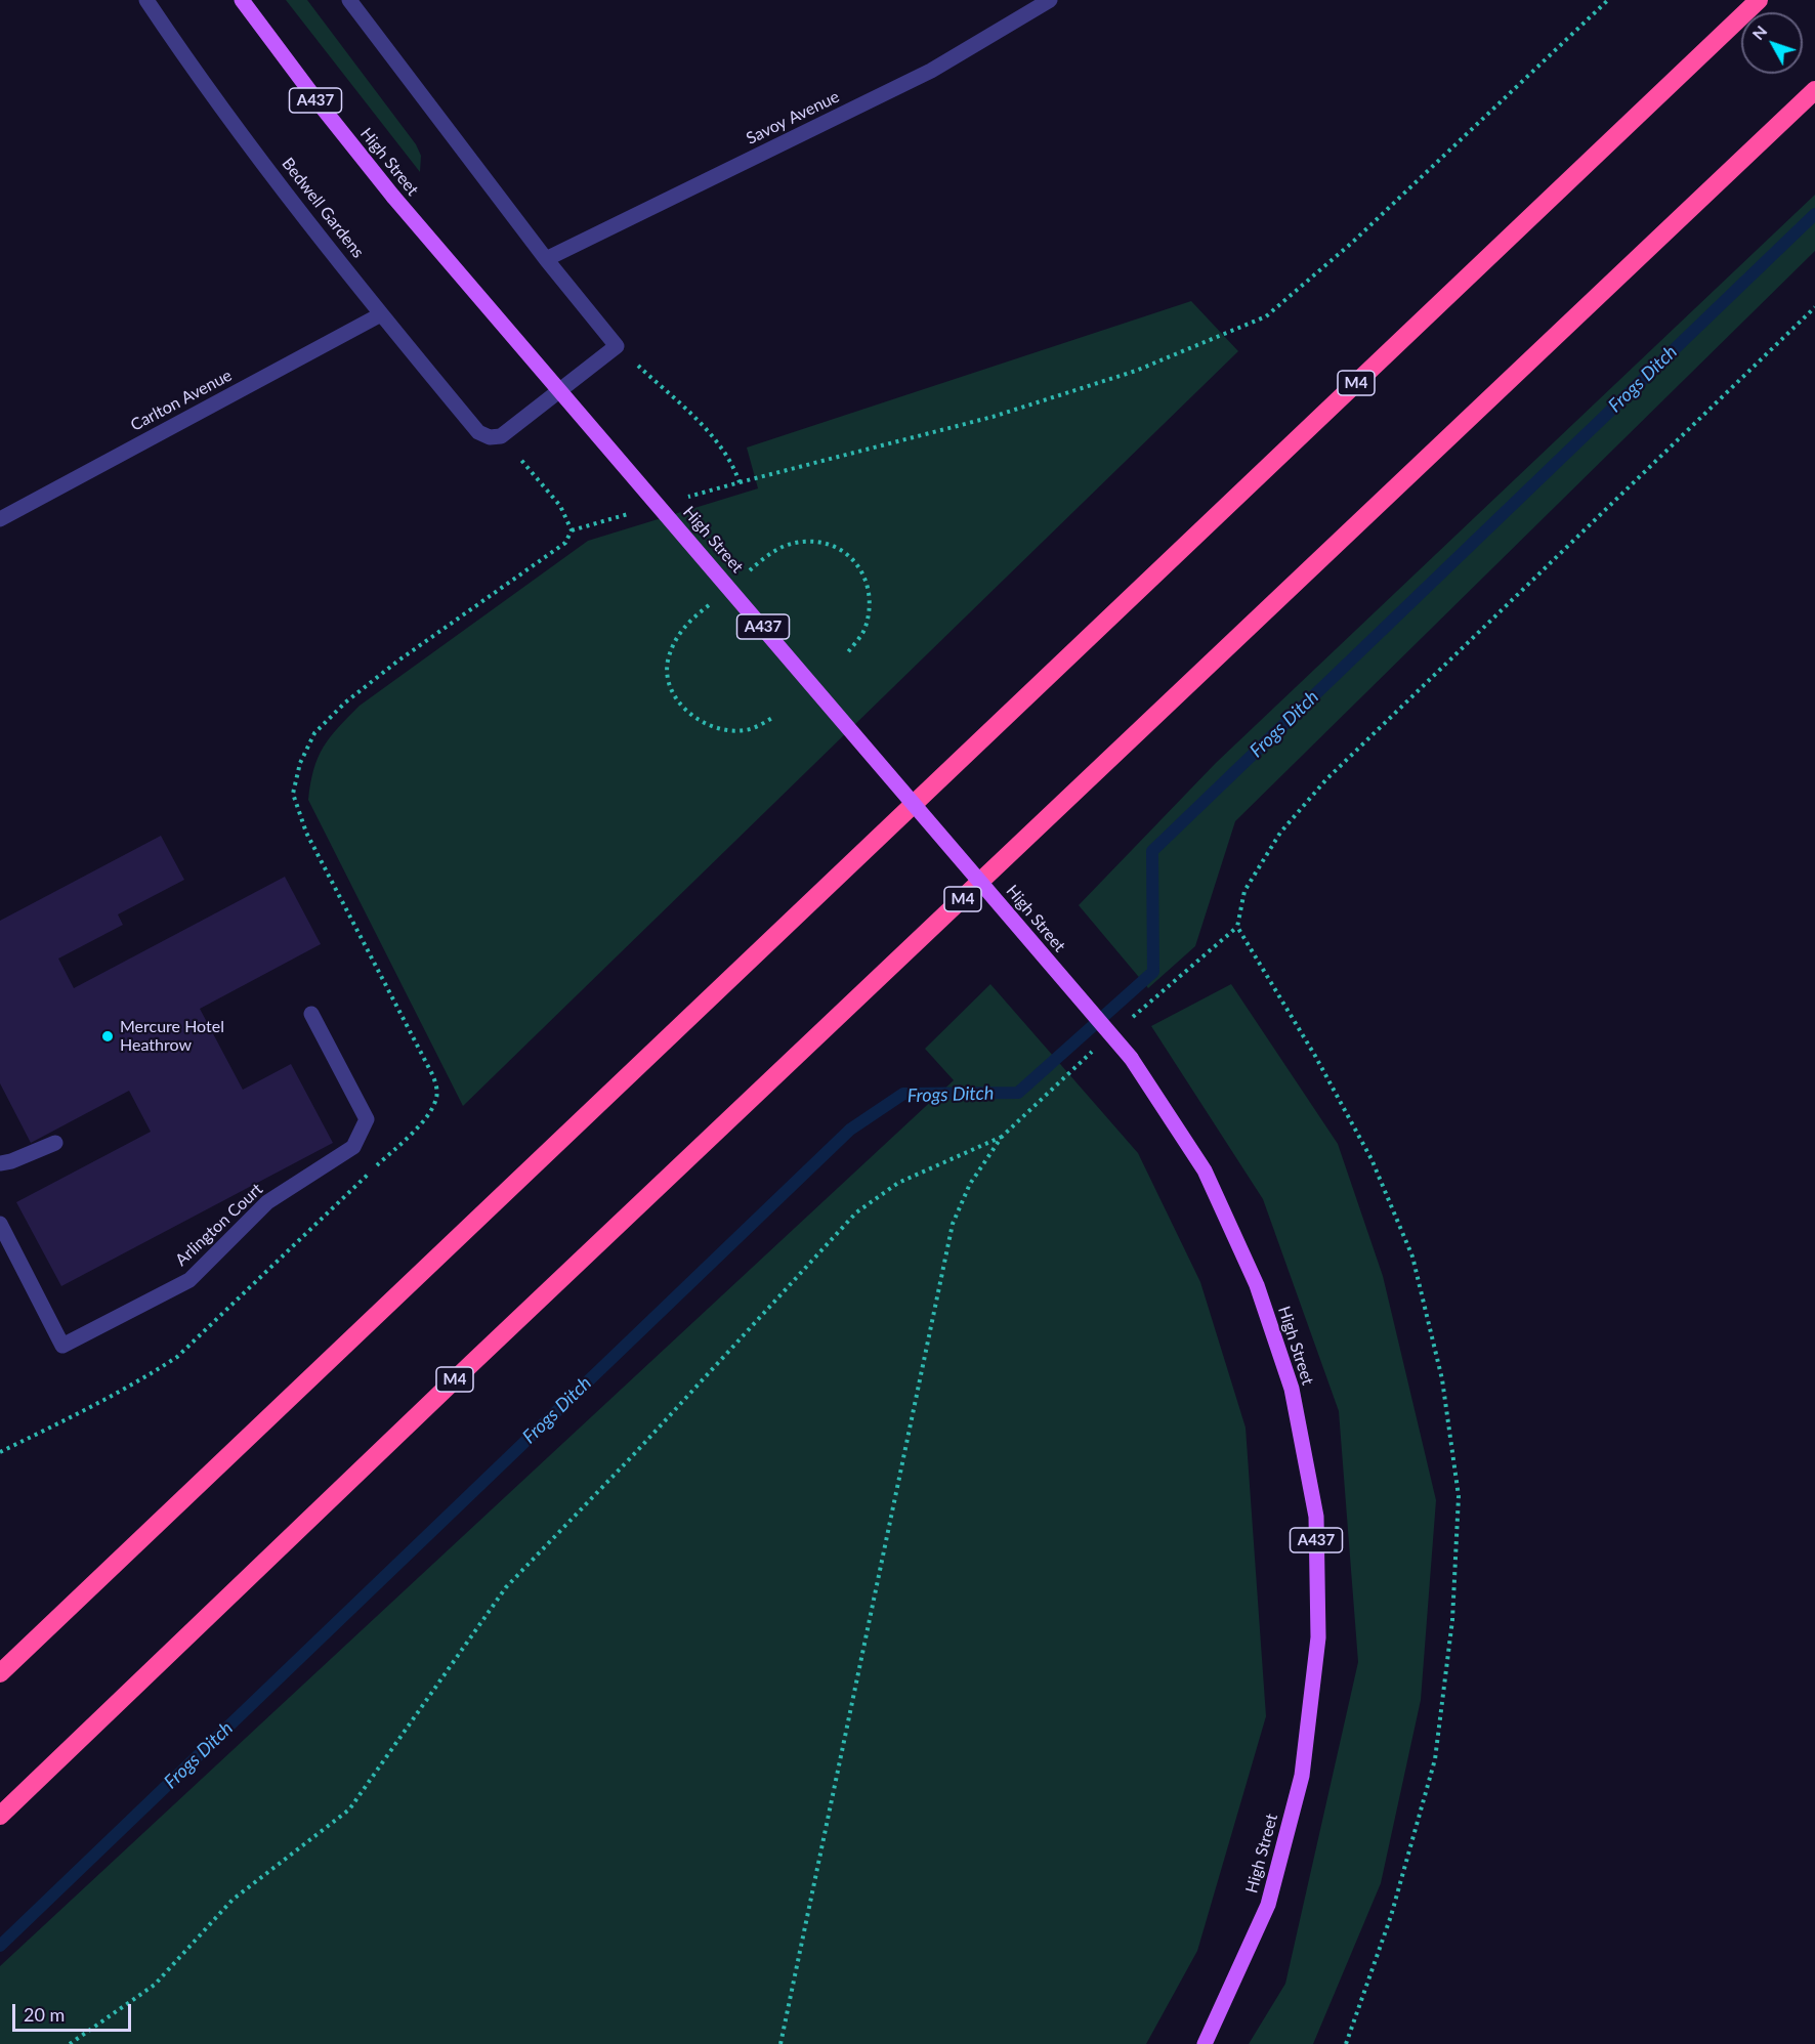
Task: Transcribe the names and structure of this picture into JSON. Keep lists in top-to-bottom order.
{
  "streets": {
    "highway": ["M4"],
    "main road": ["A437", "High Street"],
    "street": [
      "Savoy Avenue",
      "Bedwell Gardens",
      "Carlton Avenue",
      "Arlington Court"
    ]
  },
  "crossings": [
    ["Bedwell Gardens", "Carlton Avenue"]
  ],
  "water": ["Frogs Ditch"],
  "places": ["Mercure Hotel Heathrow"],
  "scale_bar": "20 m",
  "north": "top left"
}
